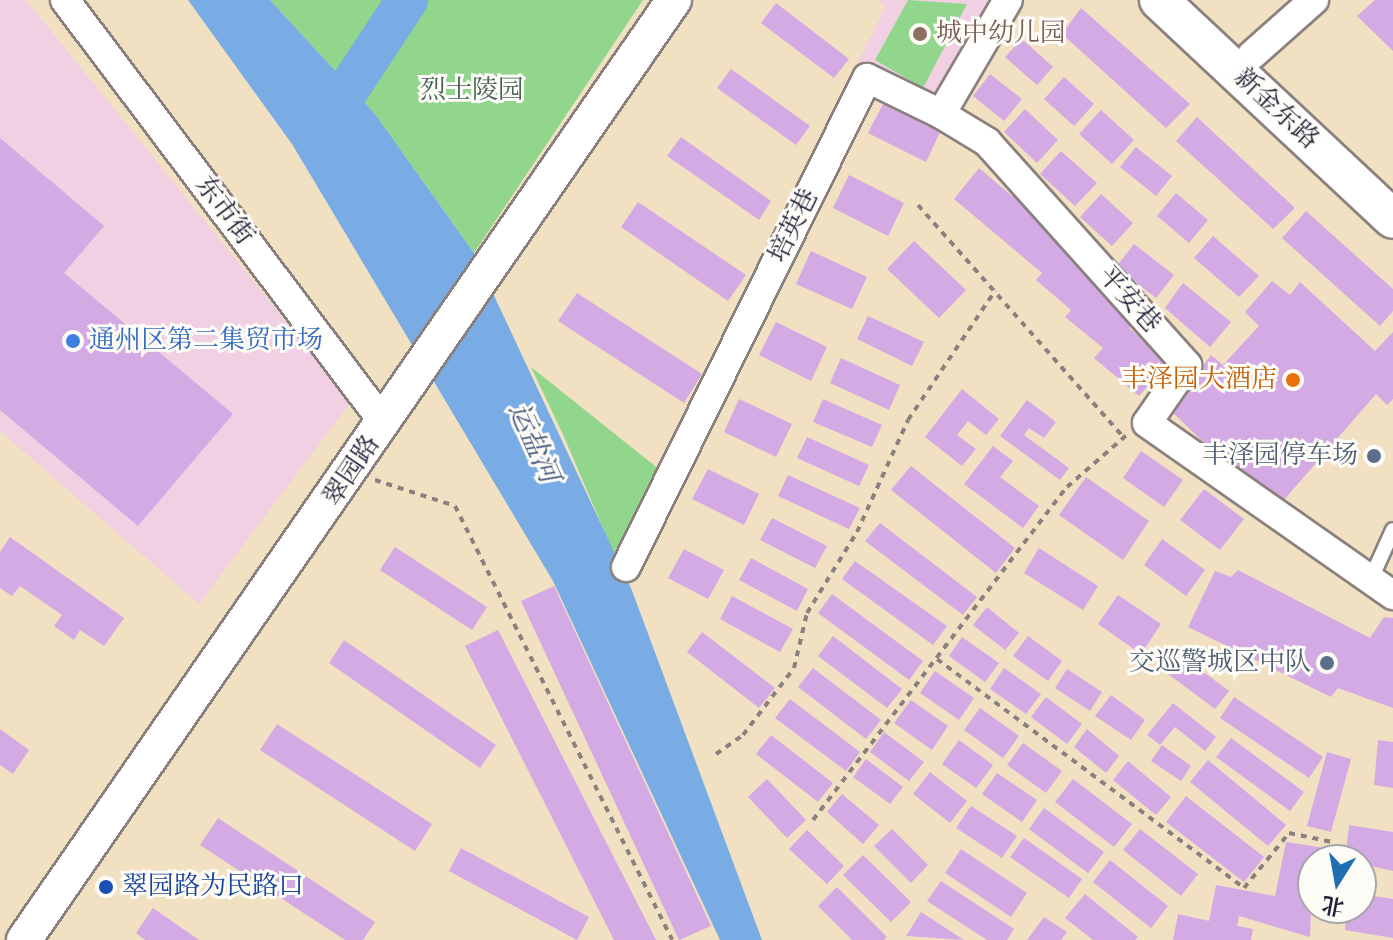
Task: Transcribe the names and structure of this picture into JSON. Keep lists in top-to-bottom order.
{
  "streets": {
    "main road": ["新金东路"],
    "street": [
      "东市街",
      "培英巷",
      "平安巷",
      "翠园路"
    ]
  },
  "crossings": [
    ["东市街", "翠园路"],
    ["培英巷", "平安巷"]
  ],
  "water": ["运盐河"],
  "parks": ["烈士陵园"],
  "places": [
    "城中幼儿园",
    "通州区第二集贸市场",
    "丰泽园大酒店",
    "丰泽园停车场",
    "交巡警城区中队",
    "翠园路为民路口"
  ],
  "north": "bottom"
}
